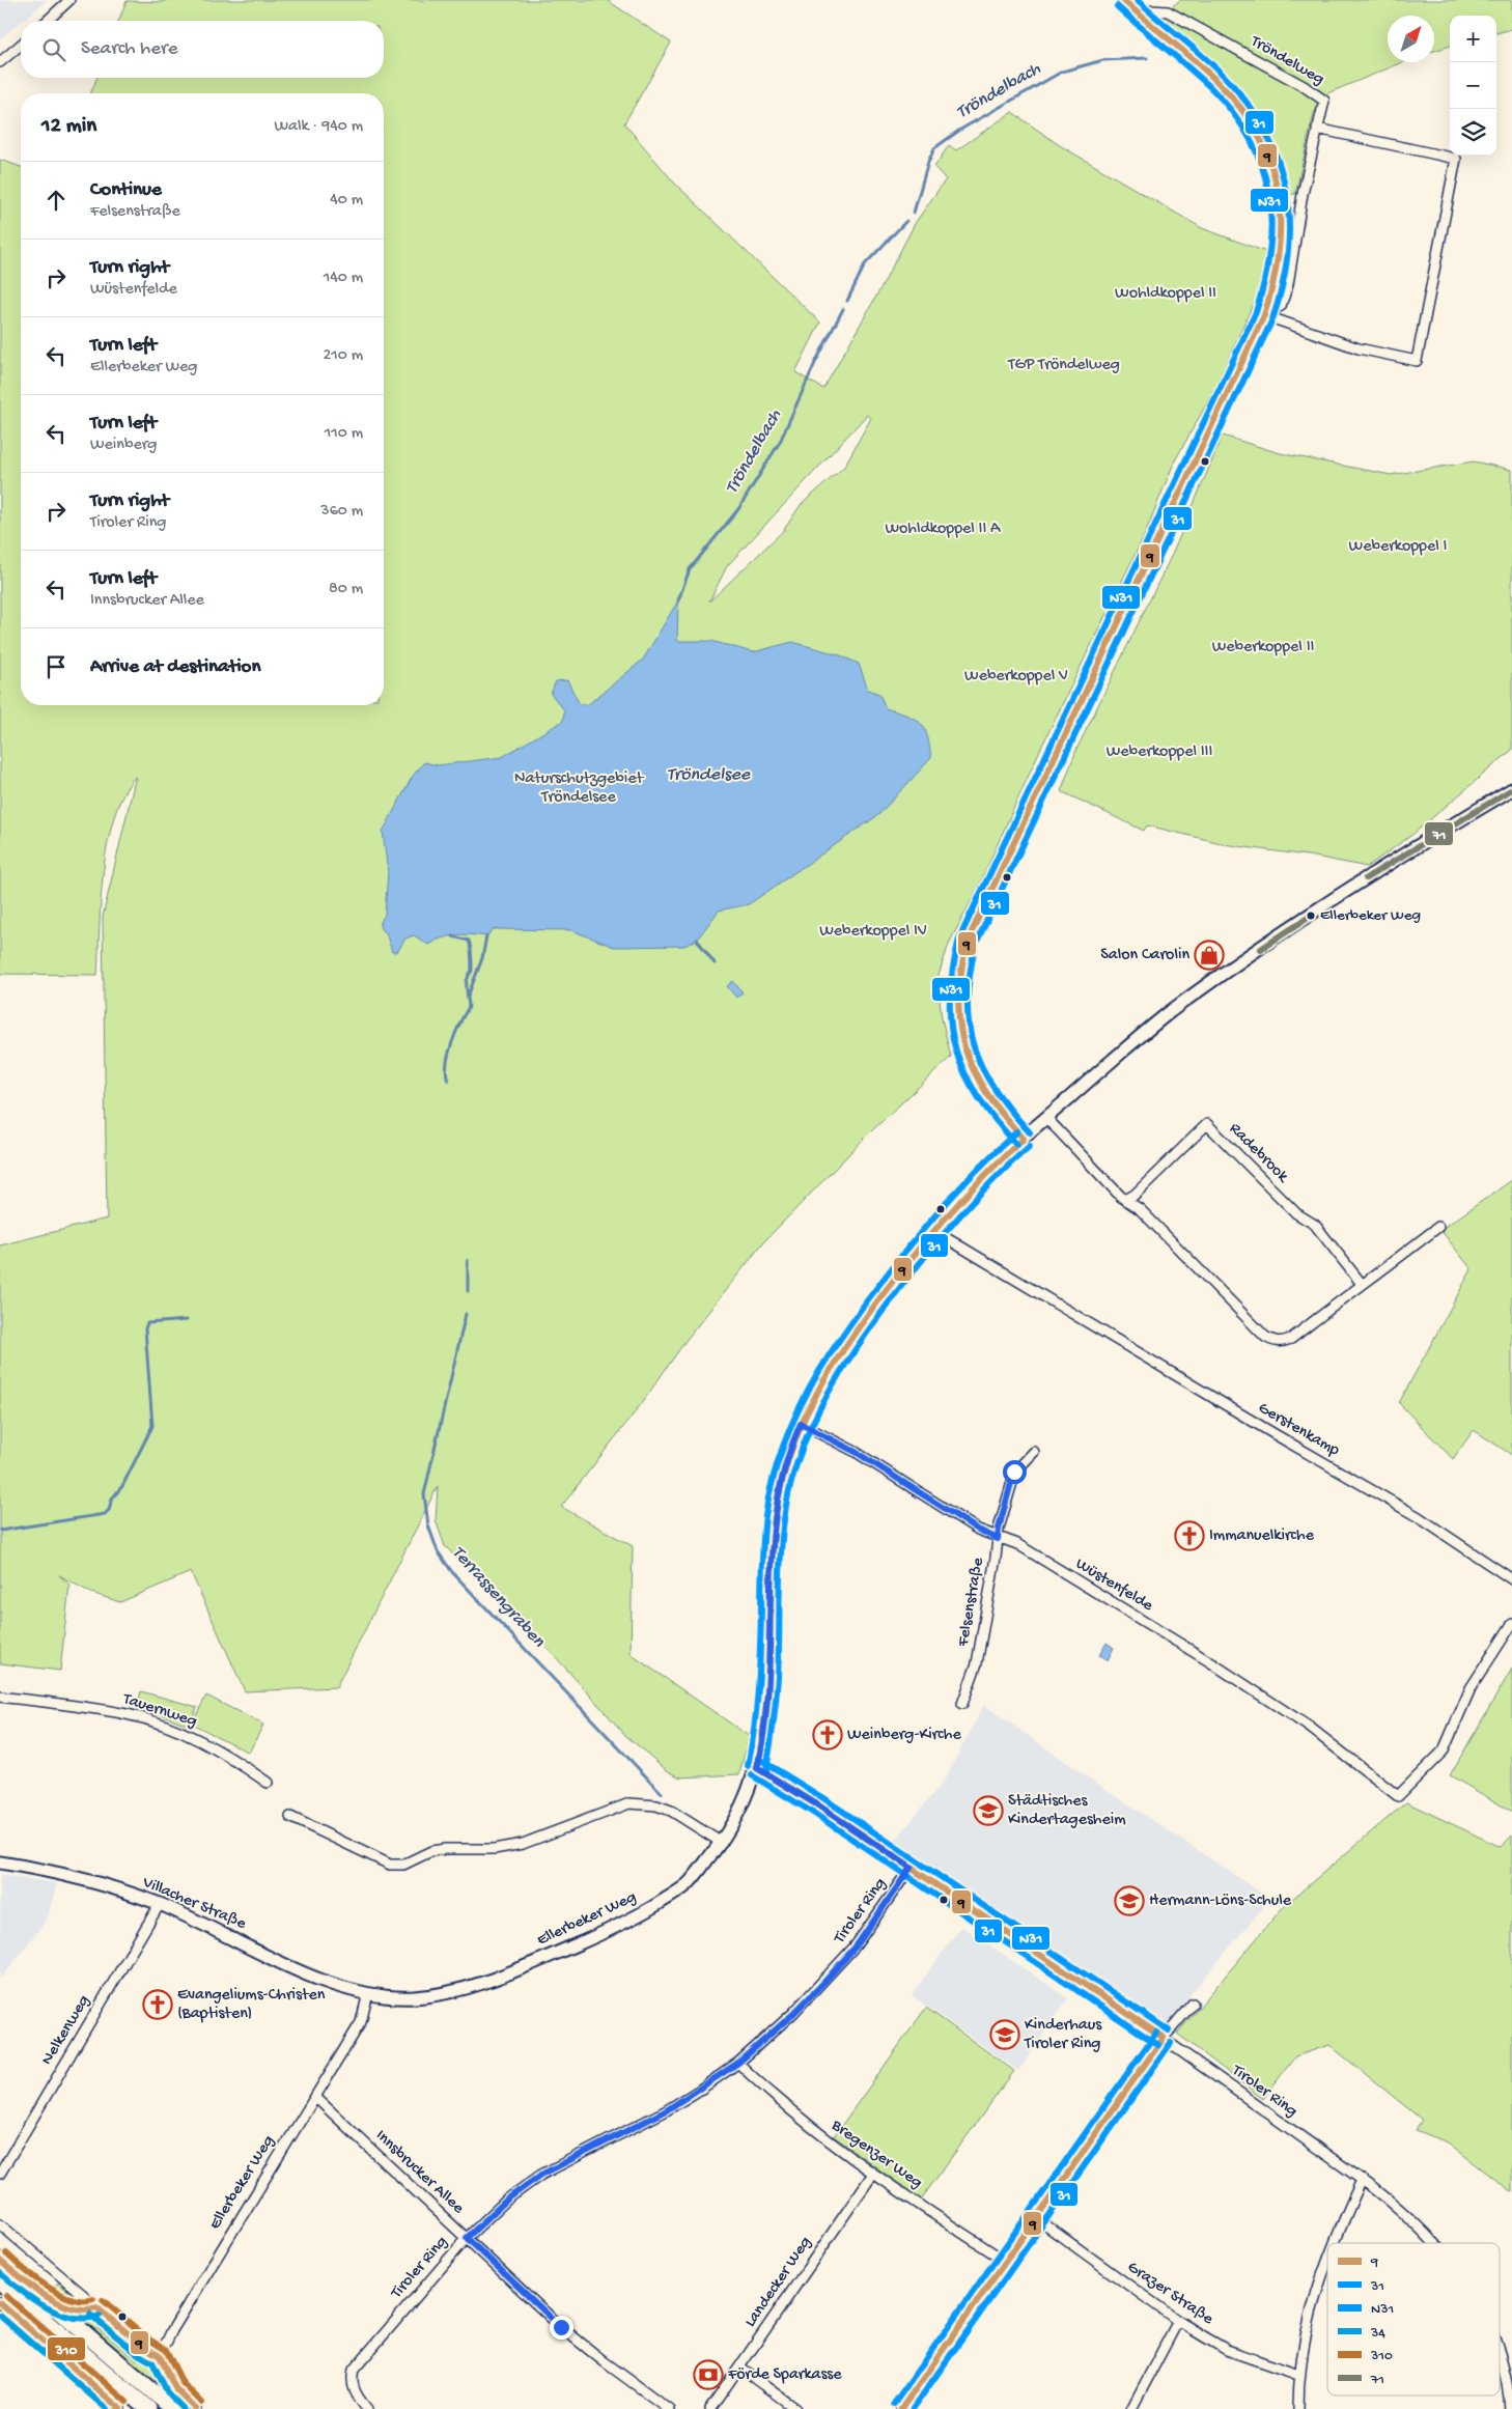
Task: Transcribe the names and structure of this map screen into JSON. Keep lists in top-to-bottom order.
{
  "streets": {
    "street": [
      "Tröndelweg",
      "Radebrook",
      "Gerstenkamp",
      "Wüstenfelde",
      "Felsenstraße",
      "Tauernweg",
      "Villacher Straße",
      "Tiroler Ring",
      "Ellerbeker Weg",
      "Nelkenweg",
      "Bregenzer Weg",
      "Innsbrucker Allee",
      "Landecker Weg",
      "Grazer Straße"
    ]
  },
  "crossings": [
    ["Tröndelweg", "Ellerbeker Weg"],
    ["Gerstenkamp", "Ellerbeker Weg"],
    ["Wüstenfelde", "Felsenstraße"],
    ["Wüstenfelde", "Ellerbeker Weg"],
    ["Villacher Straße", "Ellerbeker Weg"],
    ["Villacher Straße", "Nelkenweg"],
    ["Tiroler Ring", "Bregenzer Weg"],
    ["Tiroler Ring", "Innsbrucker Allee"],
    ["Ellerbeker Weg", "Innsbrucker Allee"],
    ["Bregenzer Weg", "Landecker Weg"]
  ],
  "water": ["Tröndelbach", "Tröndelsee", "Terrassengraben"],
  "parks": [
    "Wohldkoppel II",
    "TGP Tröndelweg",
    "Wohldkoppel II A",
    "Weberkoppel I",
    "Weberkoppel II",
    "Weberkoppel V",
    "Weberkoppel III",
    "Naturschutzgebiet Tröndelsee",
    "Weberkoppel IV"
  ],
  "places": {
    "other": ["Ellerbeker Weg"],
    "shop": ["Salon Carolin"],
    "church": ["Immanuelkirche", "Weinberg-Kirche", "Evangeliums-Christen (Baptisten)"],
    "school or university": ["Städtisches Kindertagesheim", "Hermann-Löns-Schule", "Kinderhaus Tiroler Ring"],
    "bank": ["Förde Sparkasse"]
  },
  "lines": [
    "transit line 9",
    "transit line 31",
    "transit line N31",
    "transit line 71",
    "transit line 310",
    "transit line 34"
  ],
  "legend": [
    "9",
    "31",
    "N31",
    "34",
    "310",
    "71"
  ],
  "north": "top right",
  "page": {
    "map_buttons": ["+", "−"],
    "search": "Search here",
    "heading": ["12 min", "Walk · 940 m"],
    "list": [
      ["Continue", "Felsenstraße", "40 m"],
      ["Turn right", "Wüstenfelde", "140 m"],
      ["Turn left", "Ellerbeker Weg", "210 m"],
      ["Turn left", "Weinberg", "110 m"],
      ["Turn right", "Tiroler Ring", "360 m"],
      ["Turn left", "Innsbrucker Allee", "80 m"],
      "Arrive at destination"
    ]
  }
}
